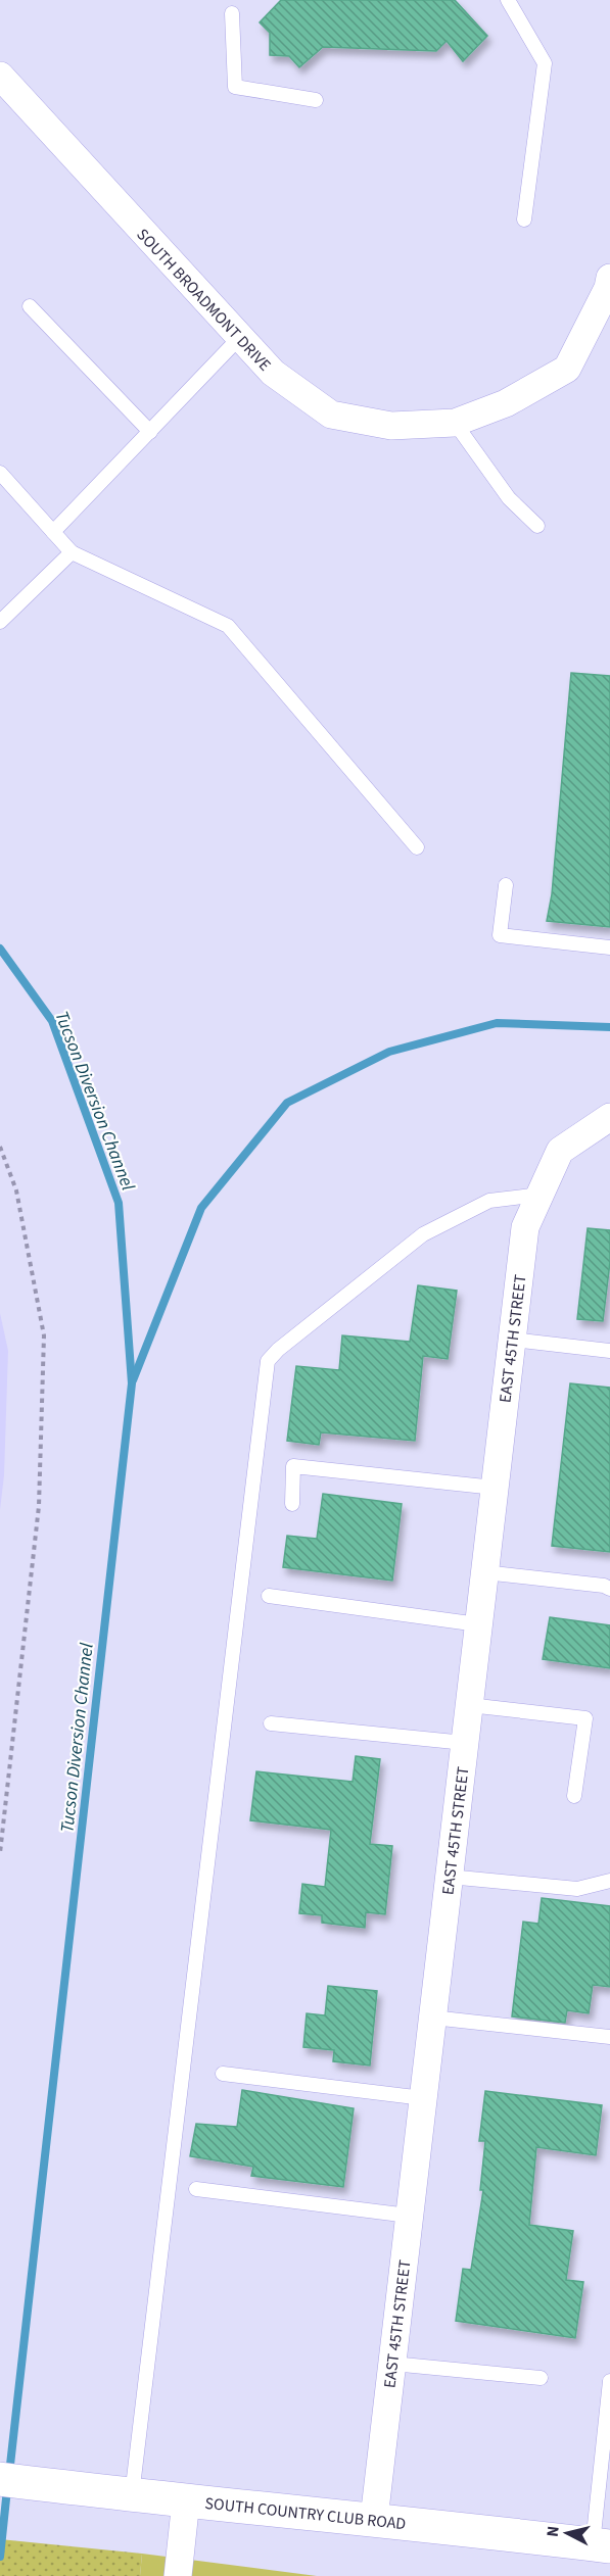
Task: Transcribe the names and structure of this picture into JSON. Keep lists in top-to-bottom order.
{
  "streets": {
    "street": ["SOUTH BROADMONT DRIVE", "EAST 45TH STREET", "SOUTH COUNTRY CLUB ROAD"]
  },
  "crossings": [
    ["EAST 45TH STREET", "SOUTH COUNTRY CLUB ROAD"]
  ],
  "water": ["Tucson Diversion Channel"],
  "north": "left"
}
